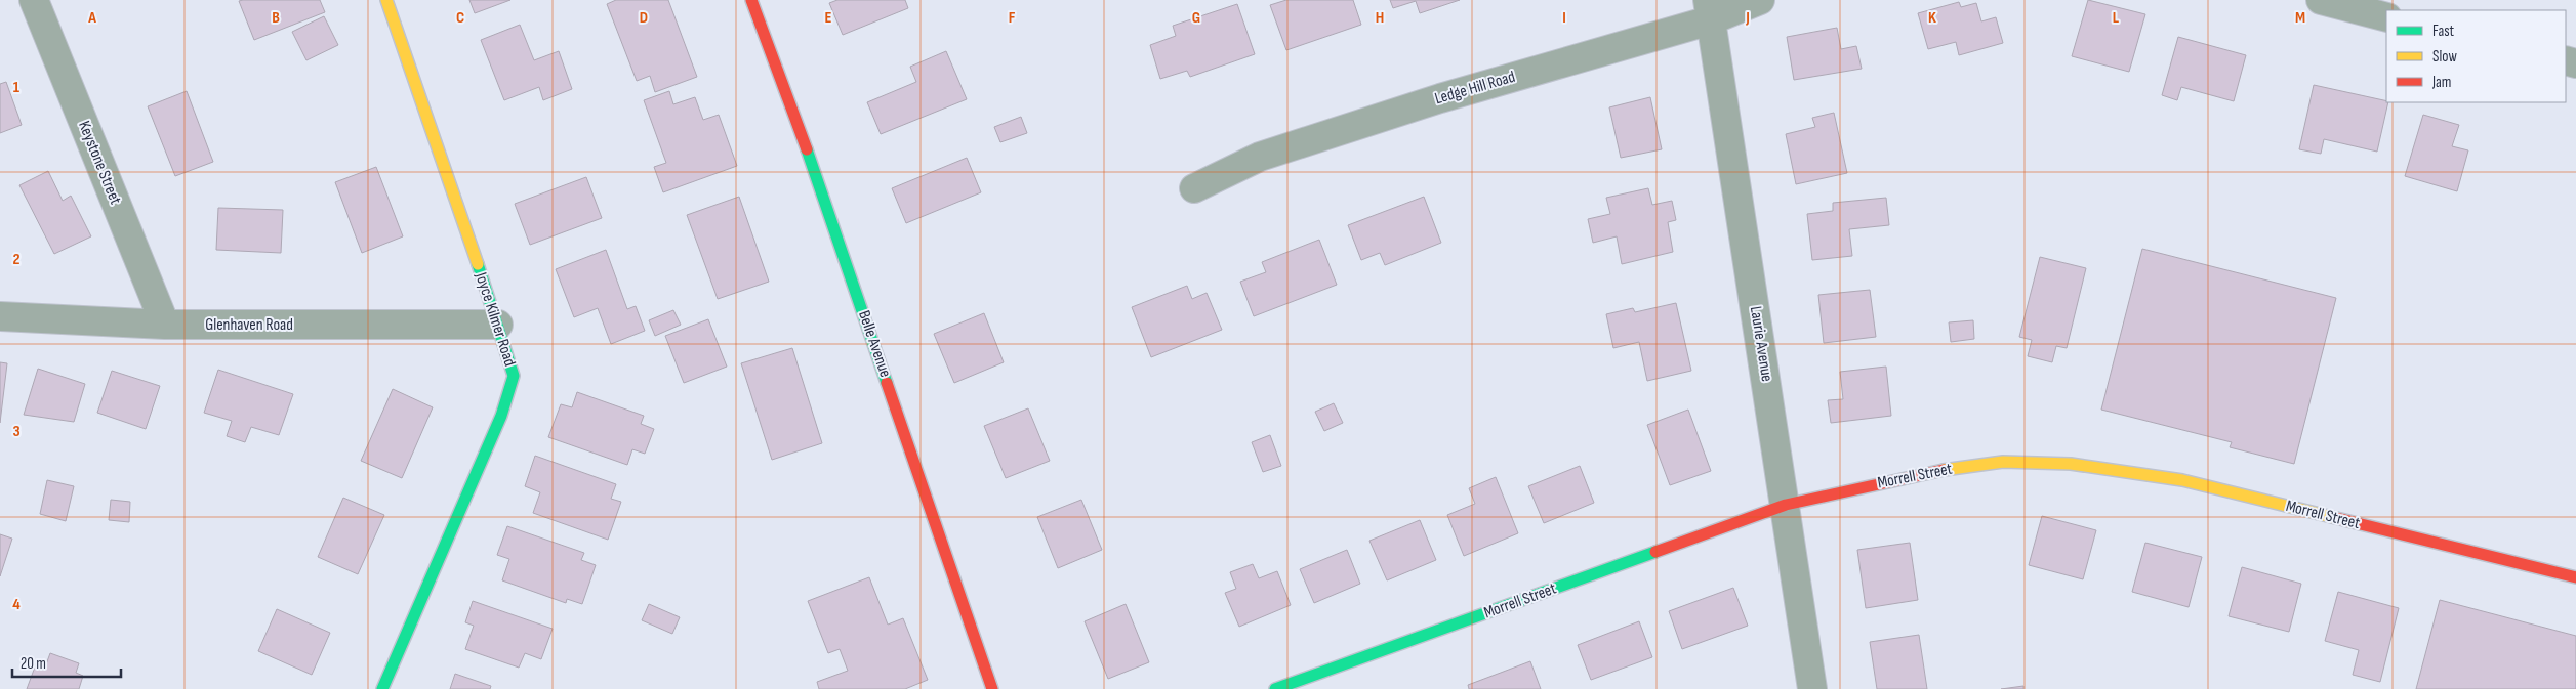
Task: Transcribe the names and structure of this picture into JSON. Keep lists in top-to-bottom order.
{
  "streets": {
    "street": [
      "Ledge Hill Road",
      "Keystone Street",
      "Joyce Kilmer Road",
      "Glenhaven Road",
      "Belle Avenue",
      "Laurie Avenue",
      "Morrell Street"
    ]
  },
  "crossings": [
    ["Ledge Hill Road", "Laurie Avenue"],
    ["Keystone Street", "Glenhaven Road"],
    ["Joyce Kilmer Road", "Glenhaven Road"],
    ["Laurie Avenue", "Morrell Street"]
  ],
  "legend": ["Fast", "Slow", "Jam"],
  "scale_bar": "20 m",
  "grid": {
    "columns": [
      "A",
      "B",
      "C",
      "D",
      "E",
      "F",
      "G",
      "H",
      "I",
      "J",
      "K",
      "L",
      "M"
    ],
    "rows": [
      "1",
      "2",
      "3",
      "4"
    ]
  }
}
